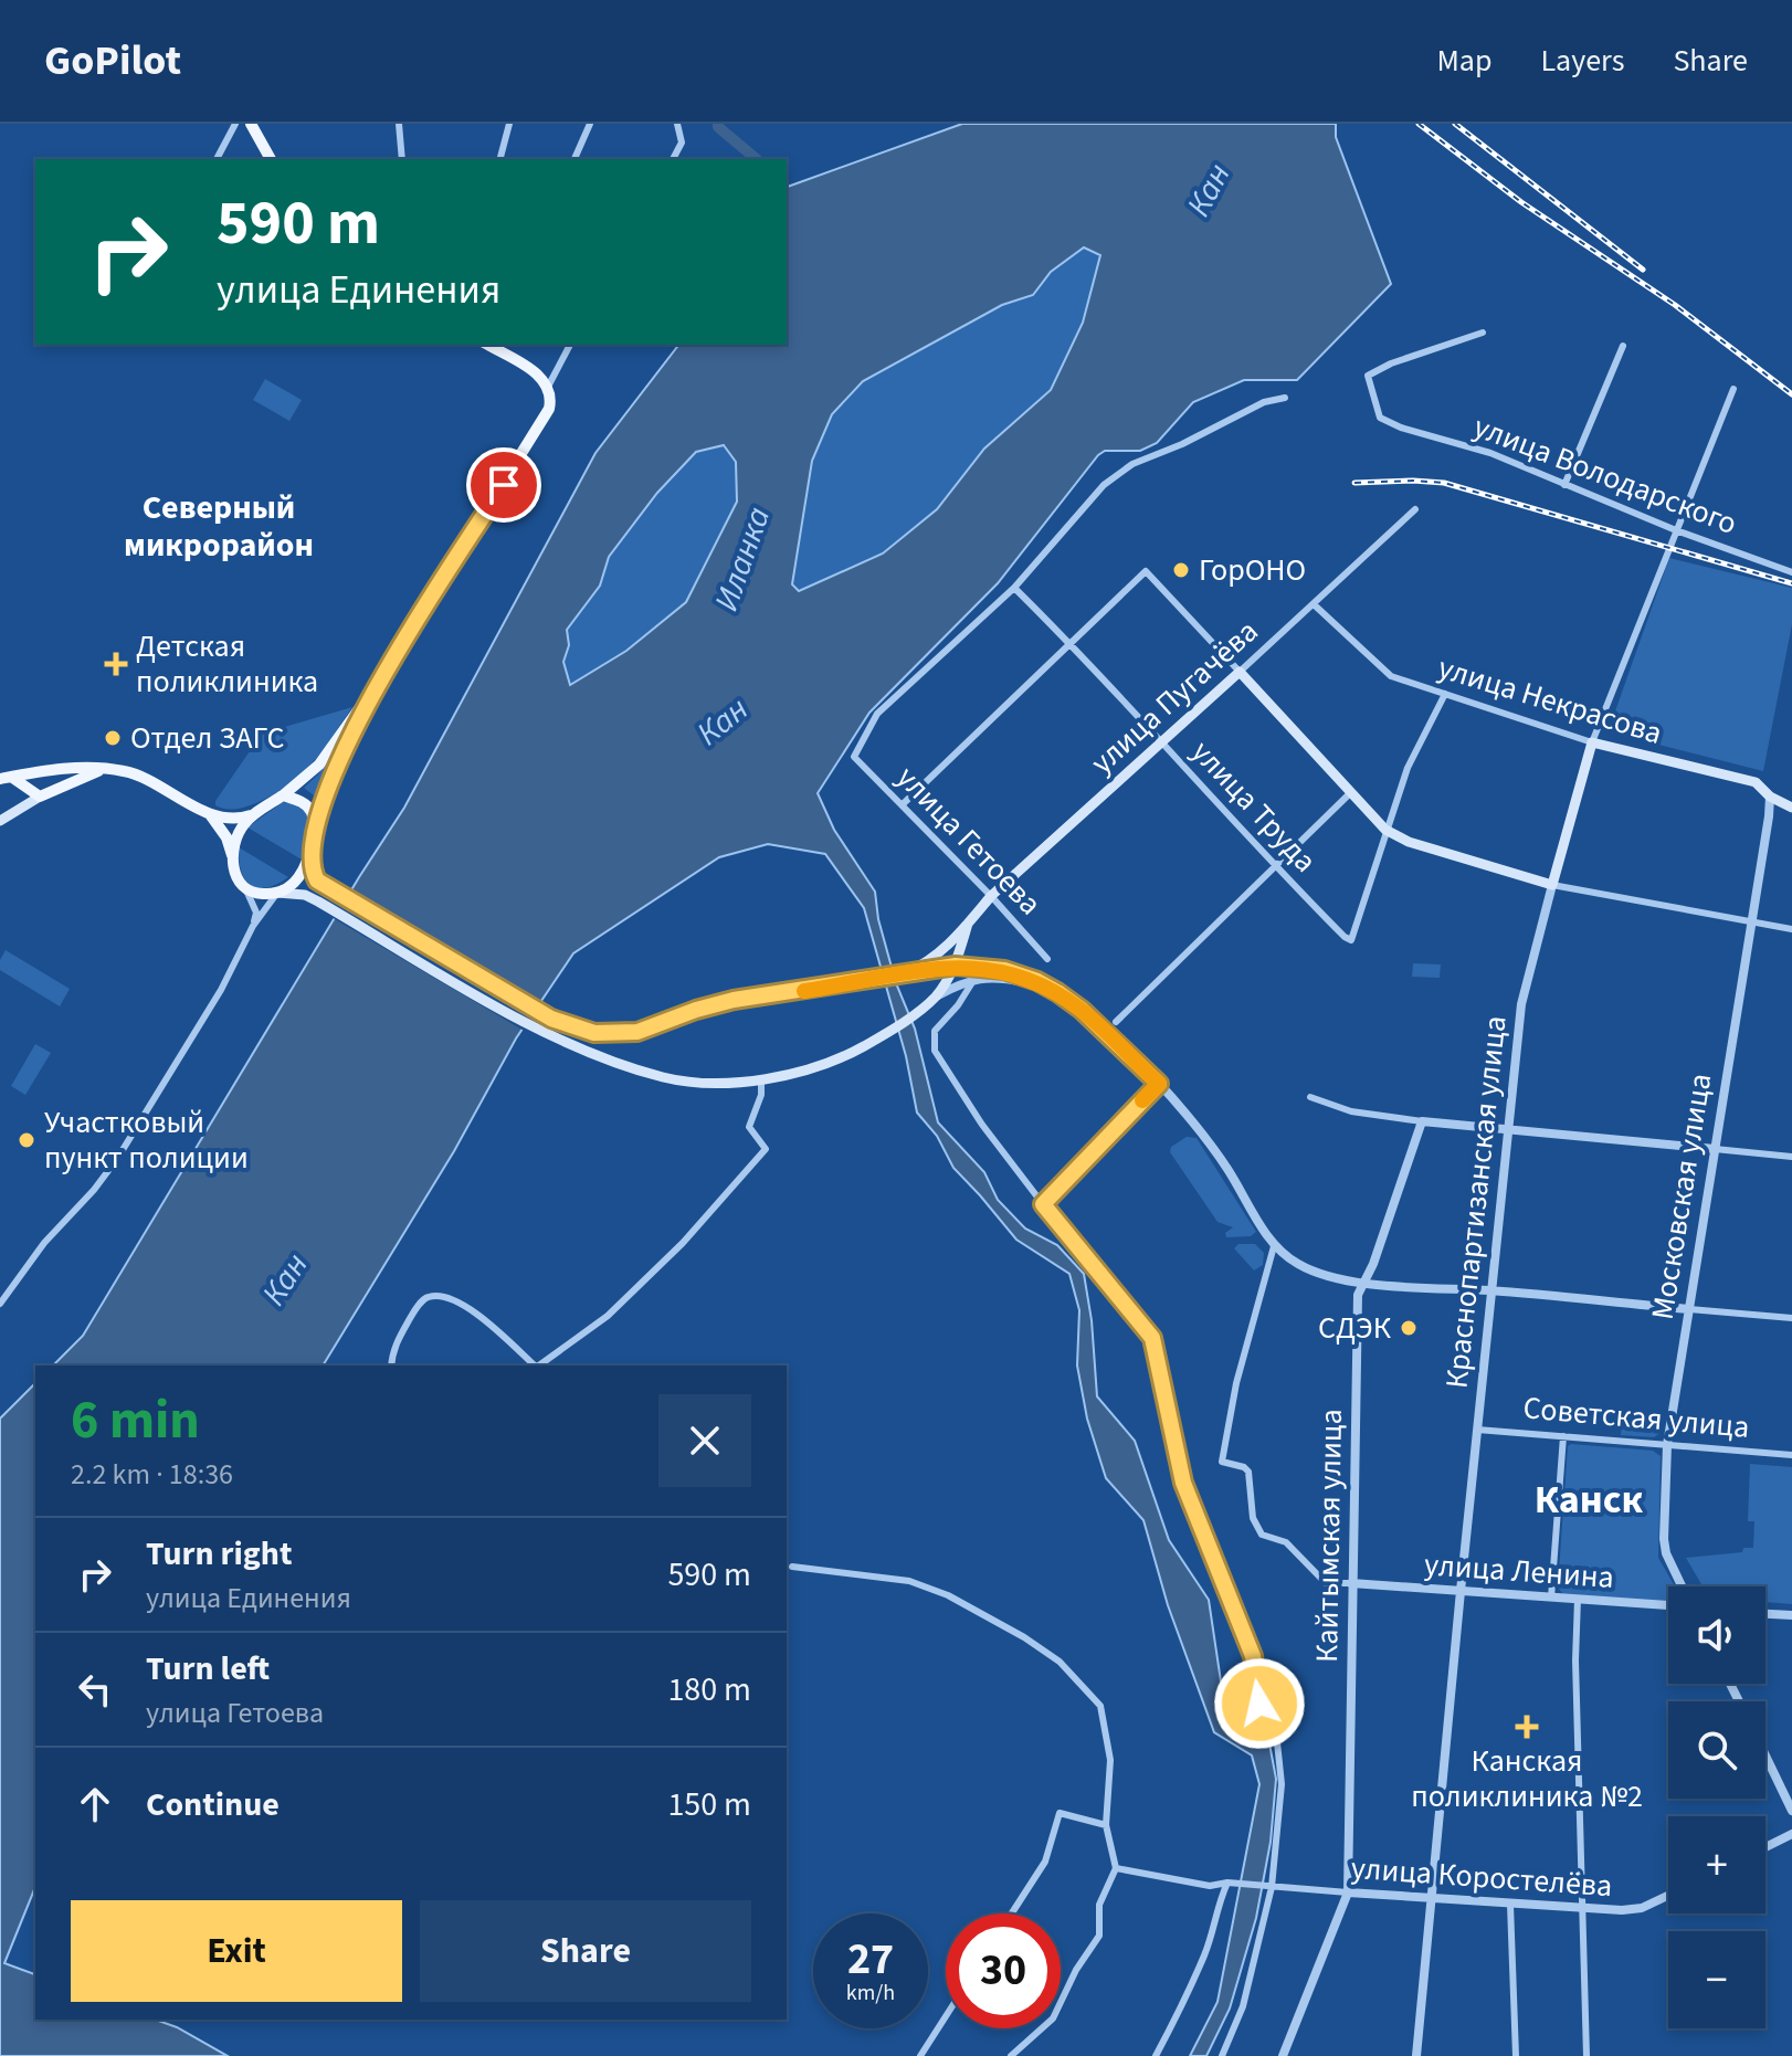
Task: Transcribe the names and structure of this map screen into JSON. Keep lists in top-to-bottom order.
{
  "streets": {
    "main road": ["улица Пугачёва", "улица Некрасова", "Краснопартизанская улица"],
    "street": [
      "улица Володарского",
      "улица Труда",
      "улица Гетоева",
      "Московская улица",
      "Советская улица",
      "Кайтымская улица",
      "улица Ленина",
      "улица Коростелёва"
    ]
  },
  "crossings": [
    ["улица Володарского", "Краснопартизанская улица"],
    ["улица Пугачёва", "улица Некрасова"],
    ["улица Пугачёва", "улица Труда"],
    ["улица Пугачёва", "улица Гетоева"],
    ["улица Некрасова", "Московская улица"],
    ["улица Некрасова", "Краснопартизанская улица"],
    ["улица Труда", "улица Гетоева"],
    ["Московская улица", "Советская улица"],
    ["Краснопартизанская улица", "Советская улица"],
    ["Краснопартизанская улица", "улица Ленина"],
    ["Краснопартизанская улица", "улица Коростелёва"],
    ["Кайтымская улица", "улица Ленина"],
    ["Кайтымская улица", "улица Коростелёва"]
  ],
  "districts": ["Северный микрорайон", "Канск"],
  "water": ["Кан", "Иланка"],
  "places": {
    "other": [
      "ГорОНО",
      "Отдел ЗАГС",
      "Участковый пункт полиции",
      "СДЭК"
    ],
    "health": ["Детская поликлиника", "Канская поликлиника №2"]
  },
  "page": {
    "header": "GoPilot",
    "nav": ["Map", "Layers", "Share"],
    "turn": ["590 m", "улица Единения"],
    "heading": ["6 min", "2.2 km · 18:36"],
    "list": [
      {
        "name": "Turn right",
        "note": "улица Единения",
        "value": "590 m"
      },
      {
        "name": "Turn left",
        "note": "улица Гетоева",
        "value": "180 m"
      },
      {
        "name": "Continue",
        "value": "150 m"
      }
    ],
    "map_buttons": ["+", "−"],
    "buttons": ["Exit", "Share"],
    "speed": "27 km/h",
    "limit": "30"
  }
}
